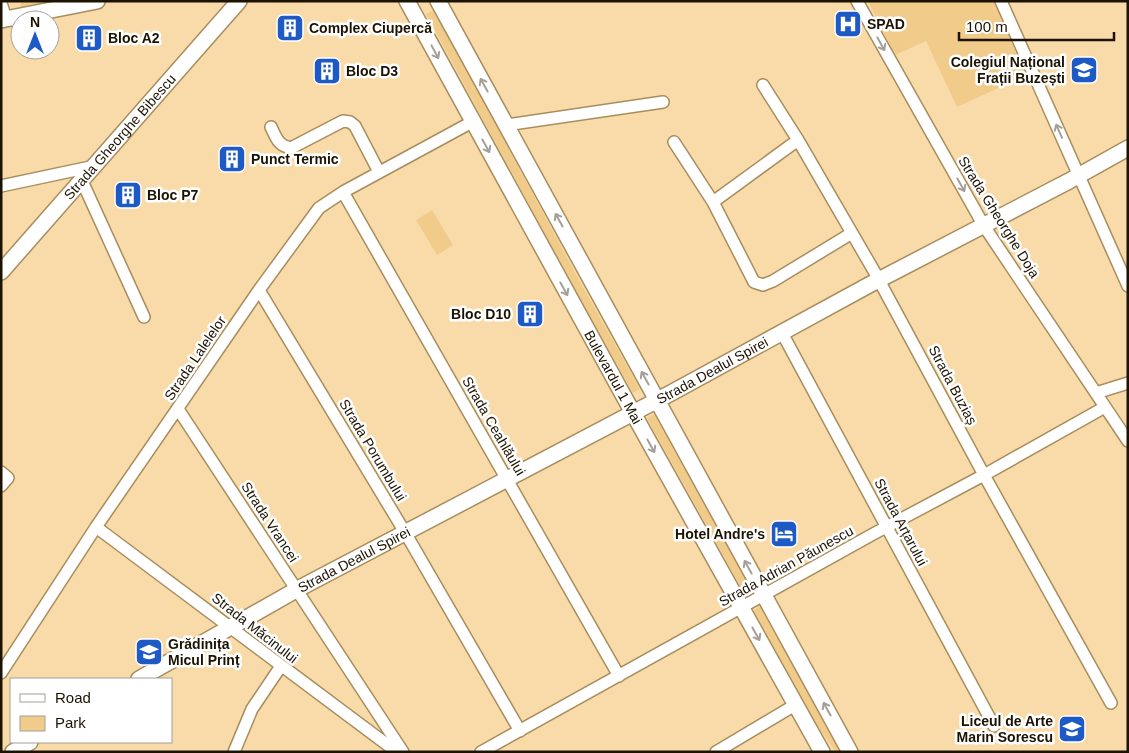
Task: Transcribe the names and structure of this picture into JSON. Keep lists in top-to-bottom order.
{
  "streets": {
    "main road": ["Strada Gheorghe Bibescu", "Strada Dealul Spirei", "Bulevardul 1 Mai"],
    "street": [
      "Strada Gheorghe Doja",
      "Strada Lalelelor",
      "Strada Buziaș",
      "Strada Ceahlăului",
      "Strada Porumbului",
      "Strada Vrancei",
      "Strada Arțarului",
      "Strada Adrian Păunescu",
      "Strada Măcinului"
    ]
  },
  "crossings": [
    ["Strada Gheorghe Doja", "Strada Dealul Spirei"],
    ["Strada Gheorghe Doja", "Strada Adrian Păunescu"],
    ["Strada Lalelelor", "Bulevardul 1 Mai"],
    ["Strada Lalelelor", "Strada Ceahlăului"],
    ["Strada Lalelelor", "Strada Porumbului"],
    ["Strada Lalelelor", "Strada Vrancei"],
    ["Strada Lalelelor", "Strada Măcinului"],
    ["Strada Dealul Spirei", "Bulevardul 1 Mai"],
    ["Strada Dealul Spirei", "Strada Buziaș"],
    ["Strada Dealul Spirei", "Strada Ceahlăului"],
    ["Strada Dealul Spirei", "Strada Porumbului"],
    ["Strada Dealul Spirei", "Strada Vrancei"],
    ["Strada Dealul Spirei", "Strada Arțarului"],
    ["Strada Dealul Spirei", "Strada Măcinului"],
    ["Bulevardul 1 Mai", "Strada Adrian Păunescu"],
    ["Strada Buziaș", "Strada Adrian Păunescu"],
    ["Strada Ceahlăului", "Strada Adrian Păunescu"],
    ["Strada Porumbului", "Strada Adrian Păunescu"],
    ["Strada Arțarului", "Strada Adrian Păunescu"]
  ],
  "one_way": ["Strada Gheorghe Doja"],
  "places": {
    "hospital": ["SPAD"],
    "building": [
      "Complex Ciupercă",
      "Bloc A2",
      "Bloc D3",
      "Punct Termic",
      "Bloc P7",
      "Bloc D10"
    ],
    "school or university": ["Colegiul Național Frații Buzești", "Grădinița Micul Prinț", "Liceul de Arte Marin Sorescu"],
    "hotel": ["Hotel Andre's"]
  },
  "legend": ["Road", "Park"],
  "scale_bar": "100 m",
  "north": "top"
}
